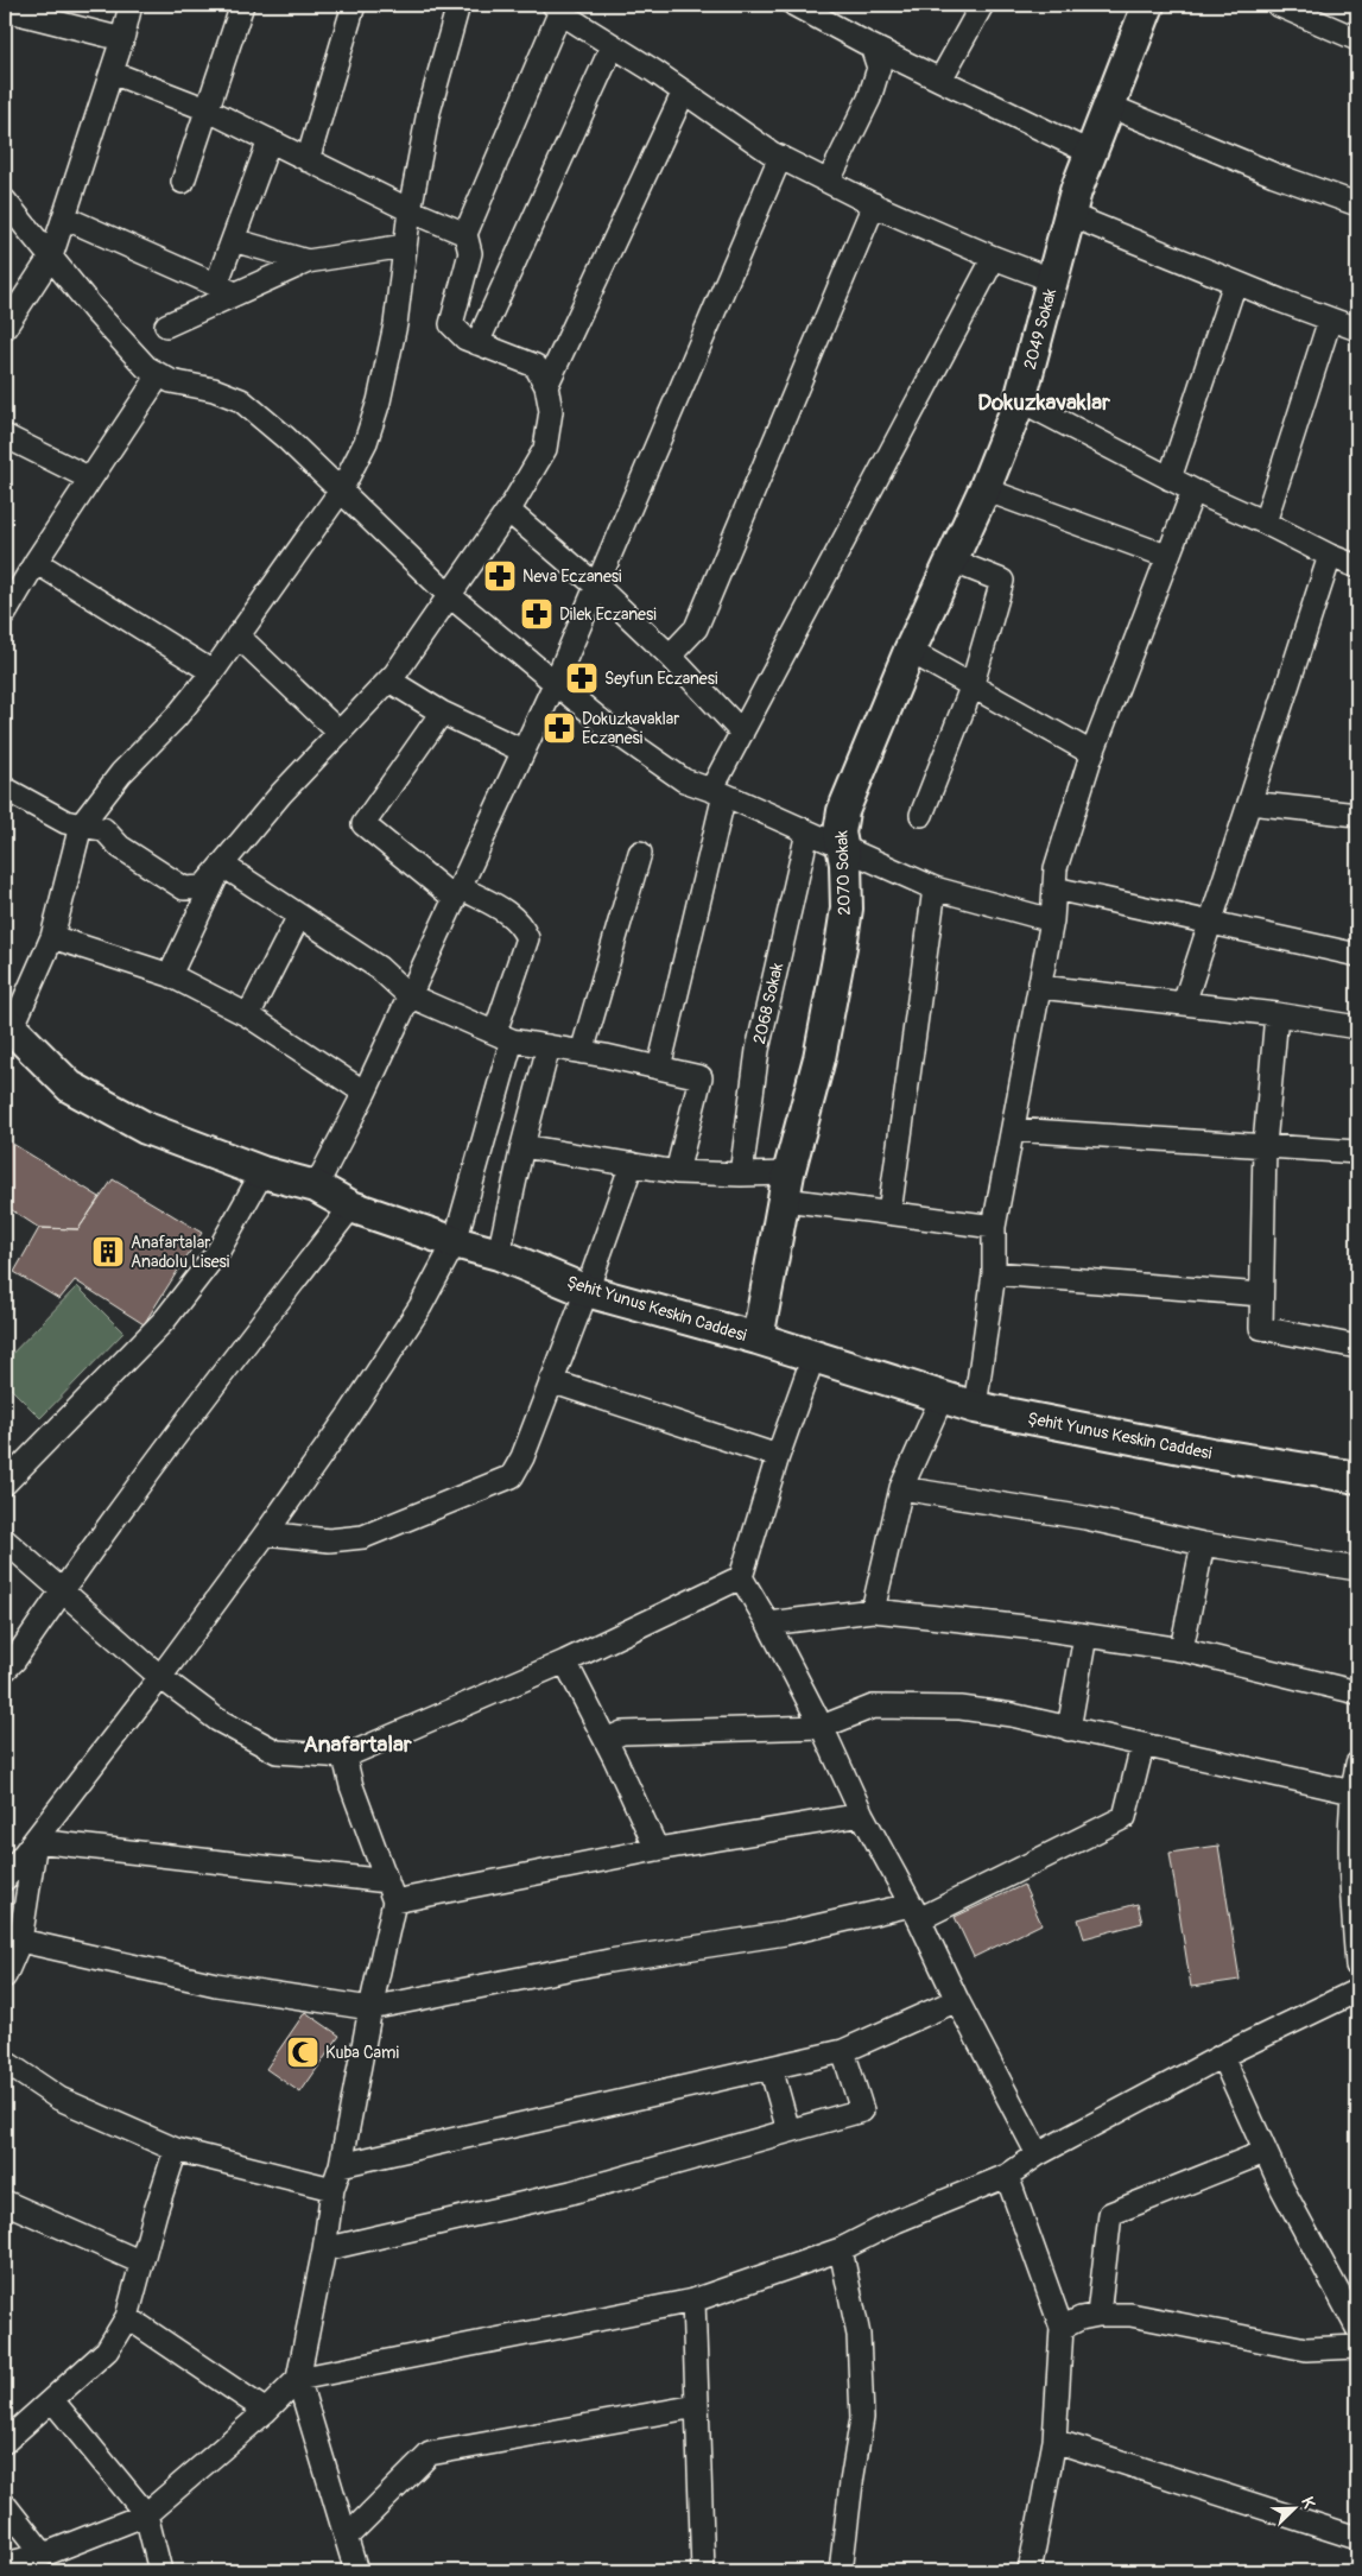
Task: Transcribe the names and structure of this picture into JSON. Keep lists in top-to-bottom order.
{
  "streets": {
    "street": [
      "2049 Sokak",
      "2070 Sokak",
      "2068 Sokak",
      "Şehit Yunus Keskin Caddesi"
    ]
  },
  "crossings": [
    ["2049 Sokak", "2070 Sokak"],
    ["2070 Sokak", "Şehit Yunus Keskin Caddesi"]
  ],
  "districts": ["Dokuzkavaklar", "Anafartalar"],
  "places": {
    "pharmacy": [
      "Neva Eczanesi",
      "Dilek Eczanesi",
      "Seyfun Eczanesi",
      "Dokuzkavaklar Eczanesi"
    ],
    "building": ["Anafartalar Anadolu Lisesi"],
    "mosque": ["Kuba Cami"]
  },
  "north": "top right"
}
